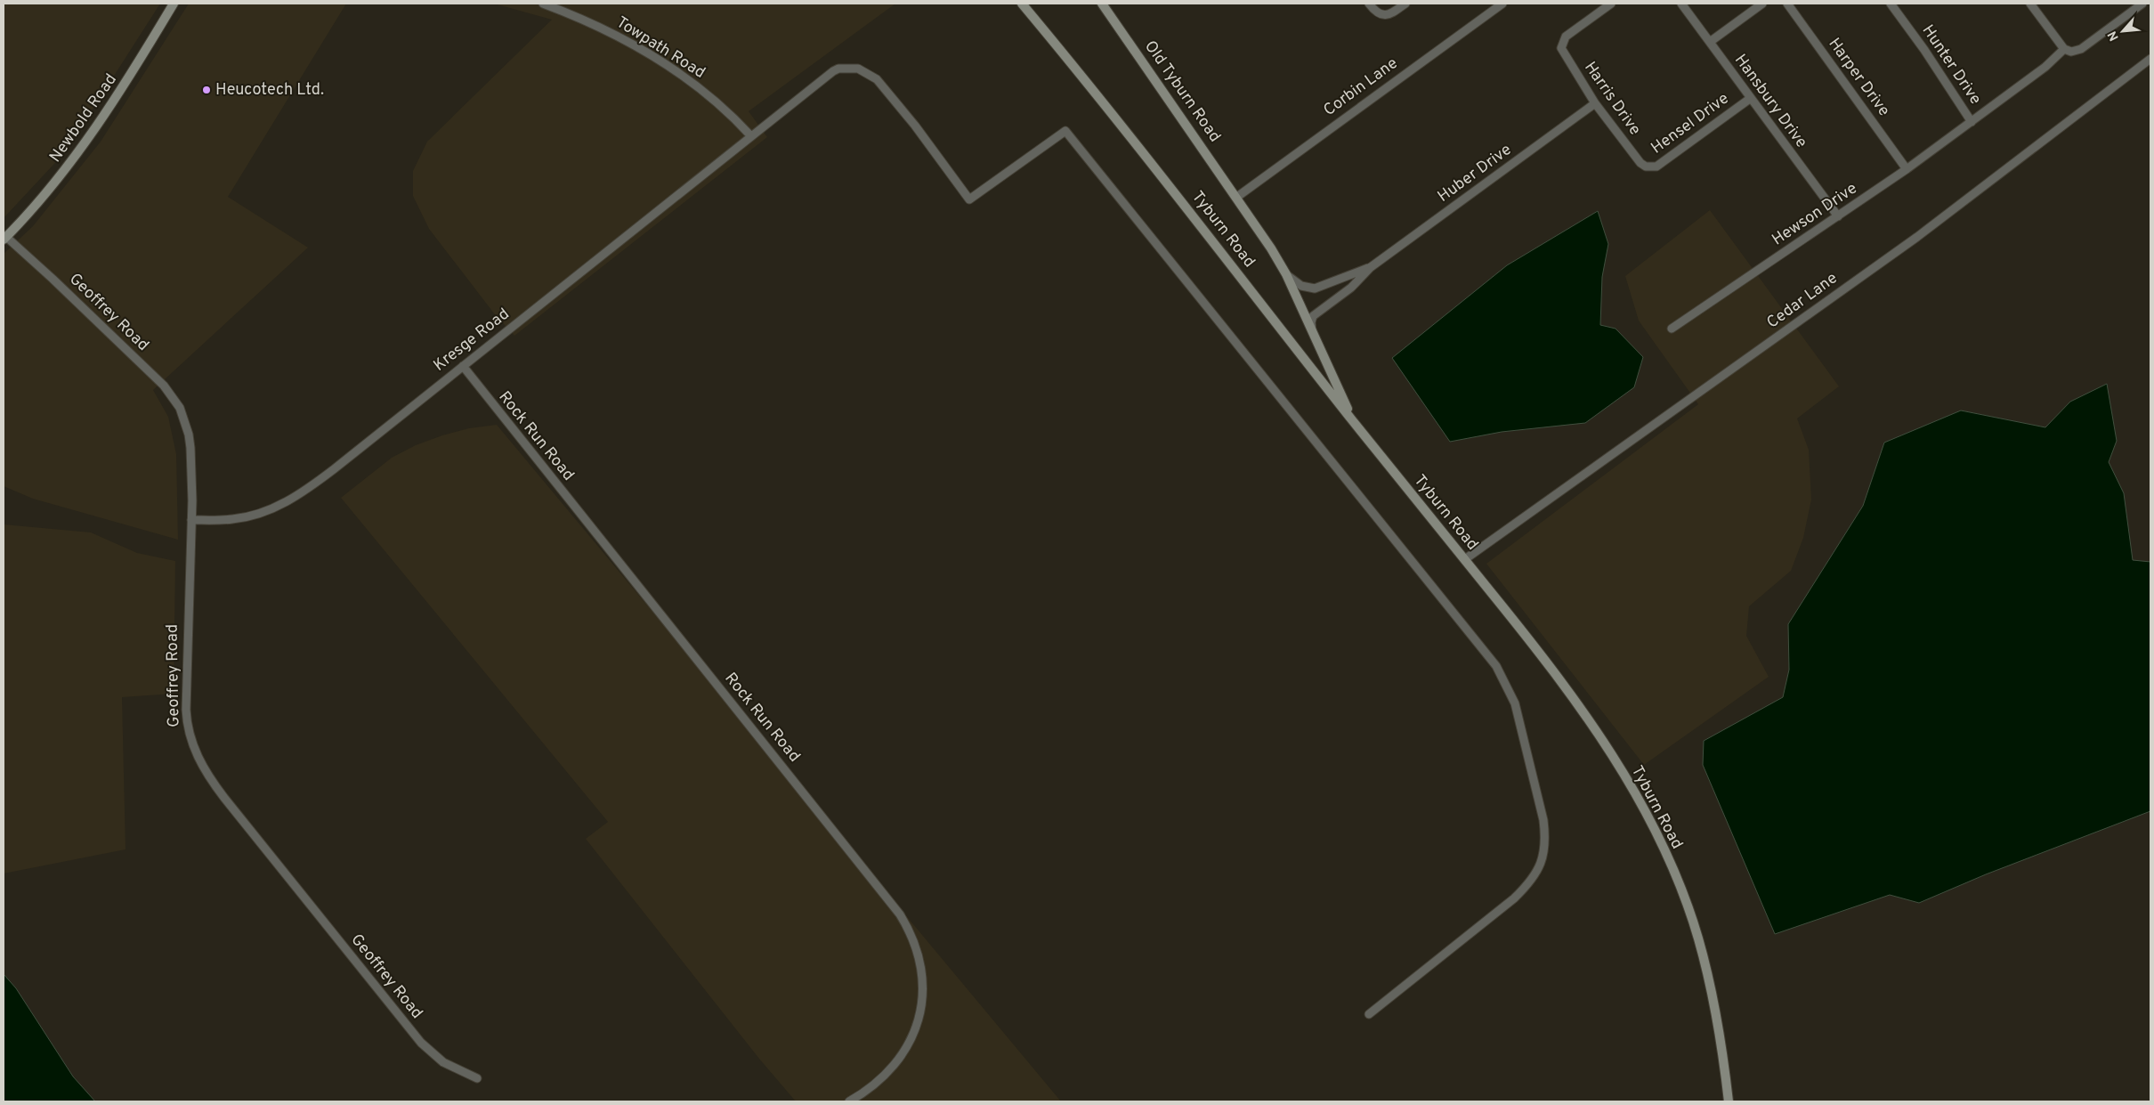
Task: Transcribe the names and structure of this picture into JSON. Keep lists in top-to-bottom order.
{
  "streets": {
    "main road": ["Old Tyburn Road", "Newbold Road", "Tyburn Road"],
    "street": [
      "Towpath Road",
      "Hunter Drive",
      "Harper Drive",
      "Corbin Lane",
      "Harris Drive",
      "Hansbury Drive",
      "Hensel Drive",
      "Huber Drive",
      "Hewson Drive",
      "Cedar Lane",
      "Geoffrey Road",
      "Kresge Road",
      "Rock Run Road"
    ]
  },
  "crossings": [
    ["Towpath Road", "Kresge Road"],
    ["Hunter Drive", "Hewson Drive"],
    ["Harper Drive", "Hewson Drive"],
    ["Corbin Lane", "Old Tyburn Road"],
    ["Old Tyburn Road", "Huber Drive"],
    ["Old Tyburn Road", "Tyburn Road"],
    ["Harris Drive", "Hensel Drive"],
    ["Harris Drive", "Huber Drive"],
    ["Hansbury Drive", "Hensel Drive"],
    ["Hansbury Drive", "Hewson Drive"],
    ["Newbold Road", "Geoffrey Road"],
    ["Tyburn Road", "Cedar Lane"],
    ["Geoffrey Road", "Kresge Road"],
    ["Kresge Road", "Rock Run Road"]
  ],
  "places": ["Heucotech Ltd."],
  "north": "bottom left"
}
